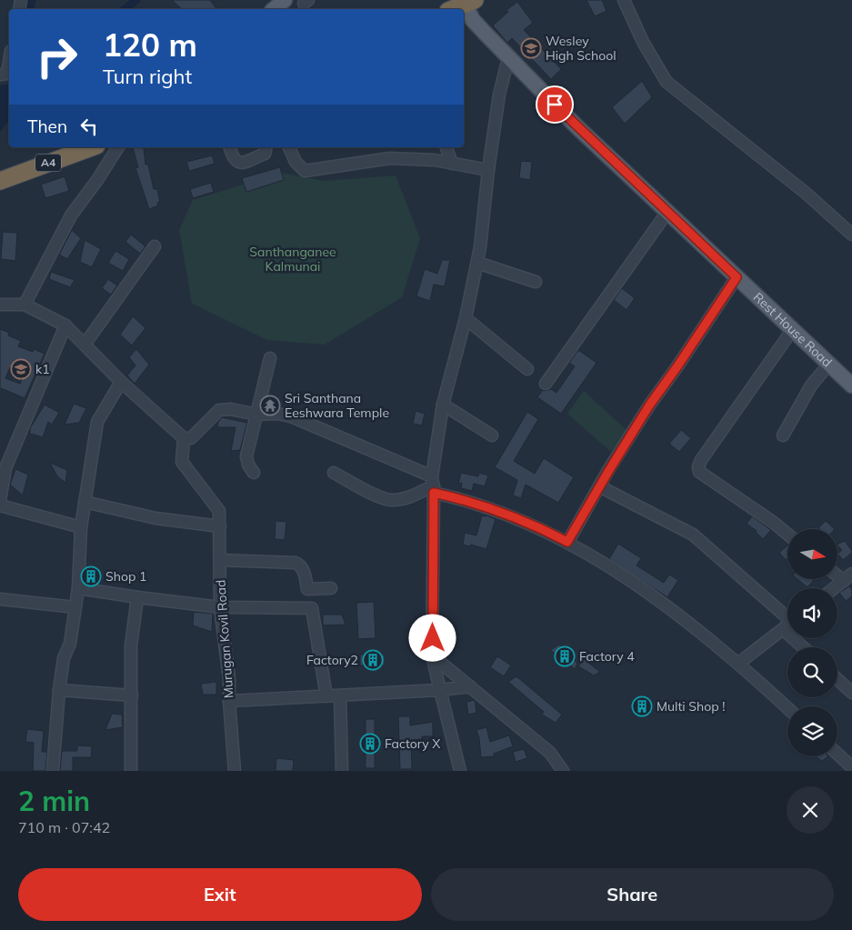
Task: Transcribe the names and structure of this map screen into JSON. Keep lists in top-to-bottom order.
{
  "streets": {
    "highway": ["A4"],
    "main road": ["Rest House Road"],
    "street": ["Murugan Kovil Road"]
  },
  "parks": ["Santhanganee Kalmunai"],
  "places": {
    "school or university": ["Wesley High School", "k1"],
    "temple": ["Sri Santhana Eeshwara Temple"],
    "building": [
      "Shop 1",
      "Factory 4",
      "Factory2",
      "Multi Shop !",
      "Factory X"
    ]
  },
  "north": "right",
  "page": {
    "turn": ["120 m", "Turn right"],
    "then": "Then",
    "heading": ["2 min", "710 m · 07:42"],
    "buttons": ["Exit", "Share"]
  }
}
